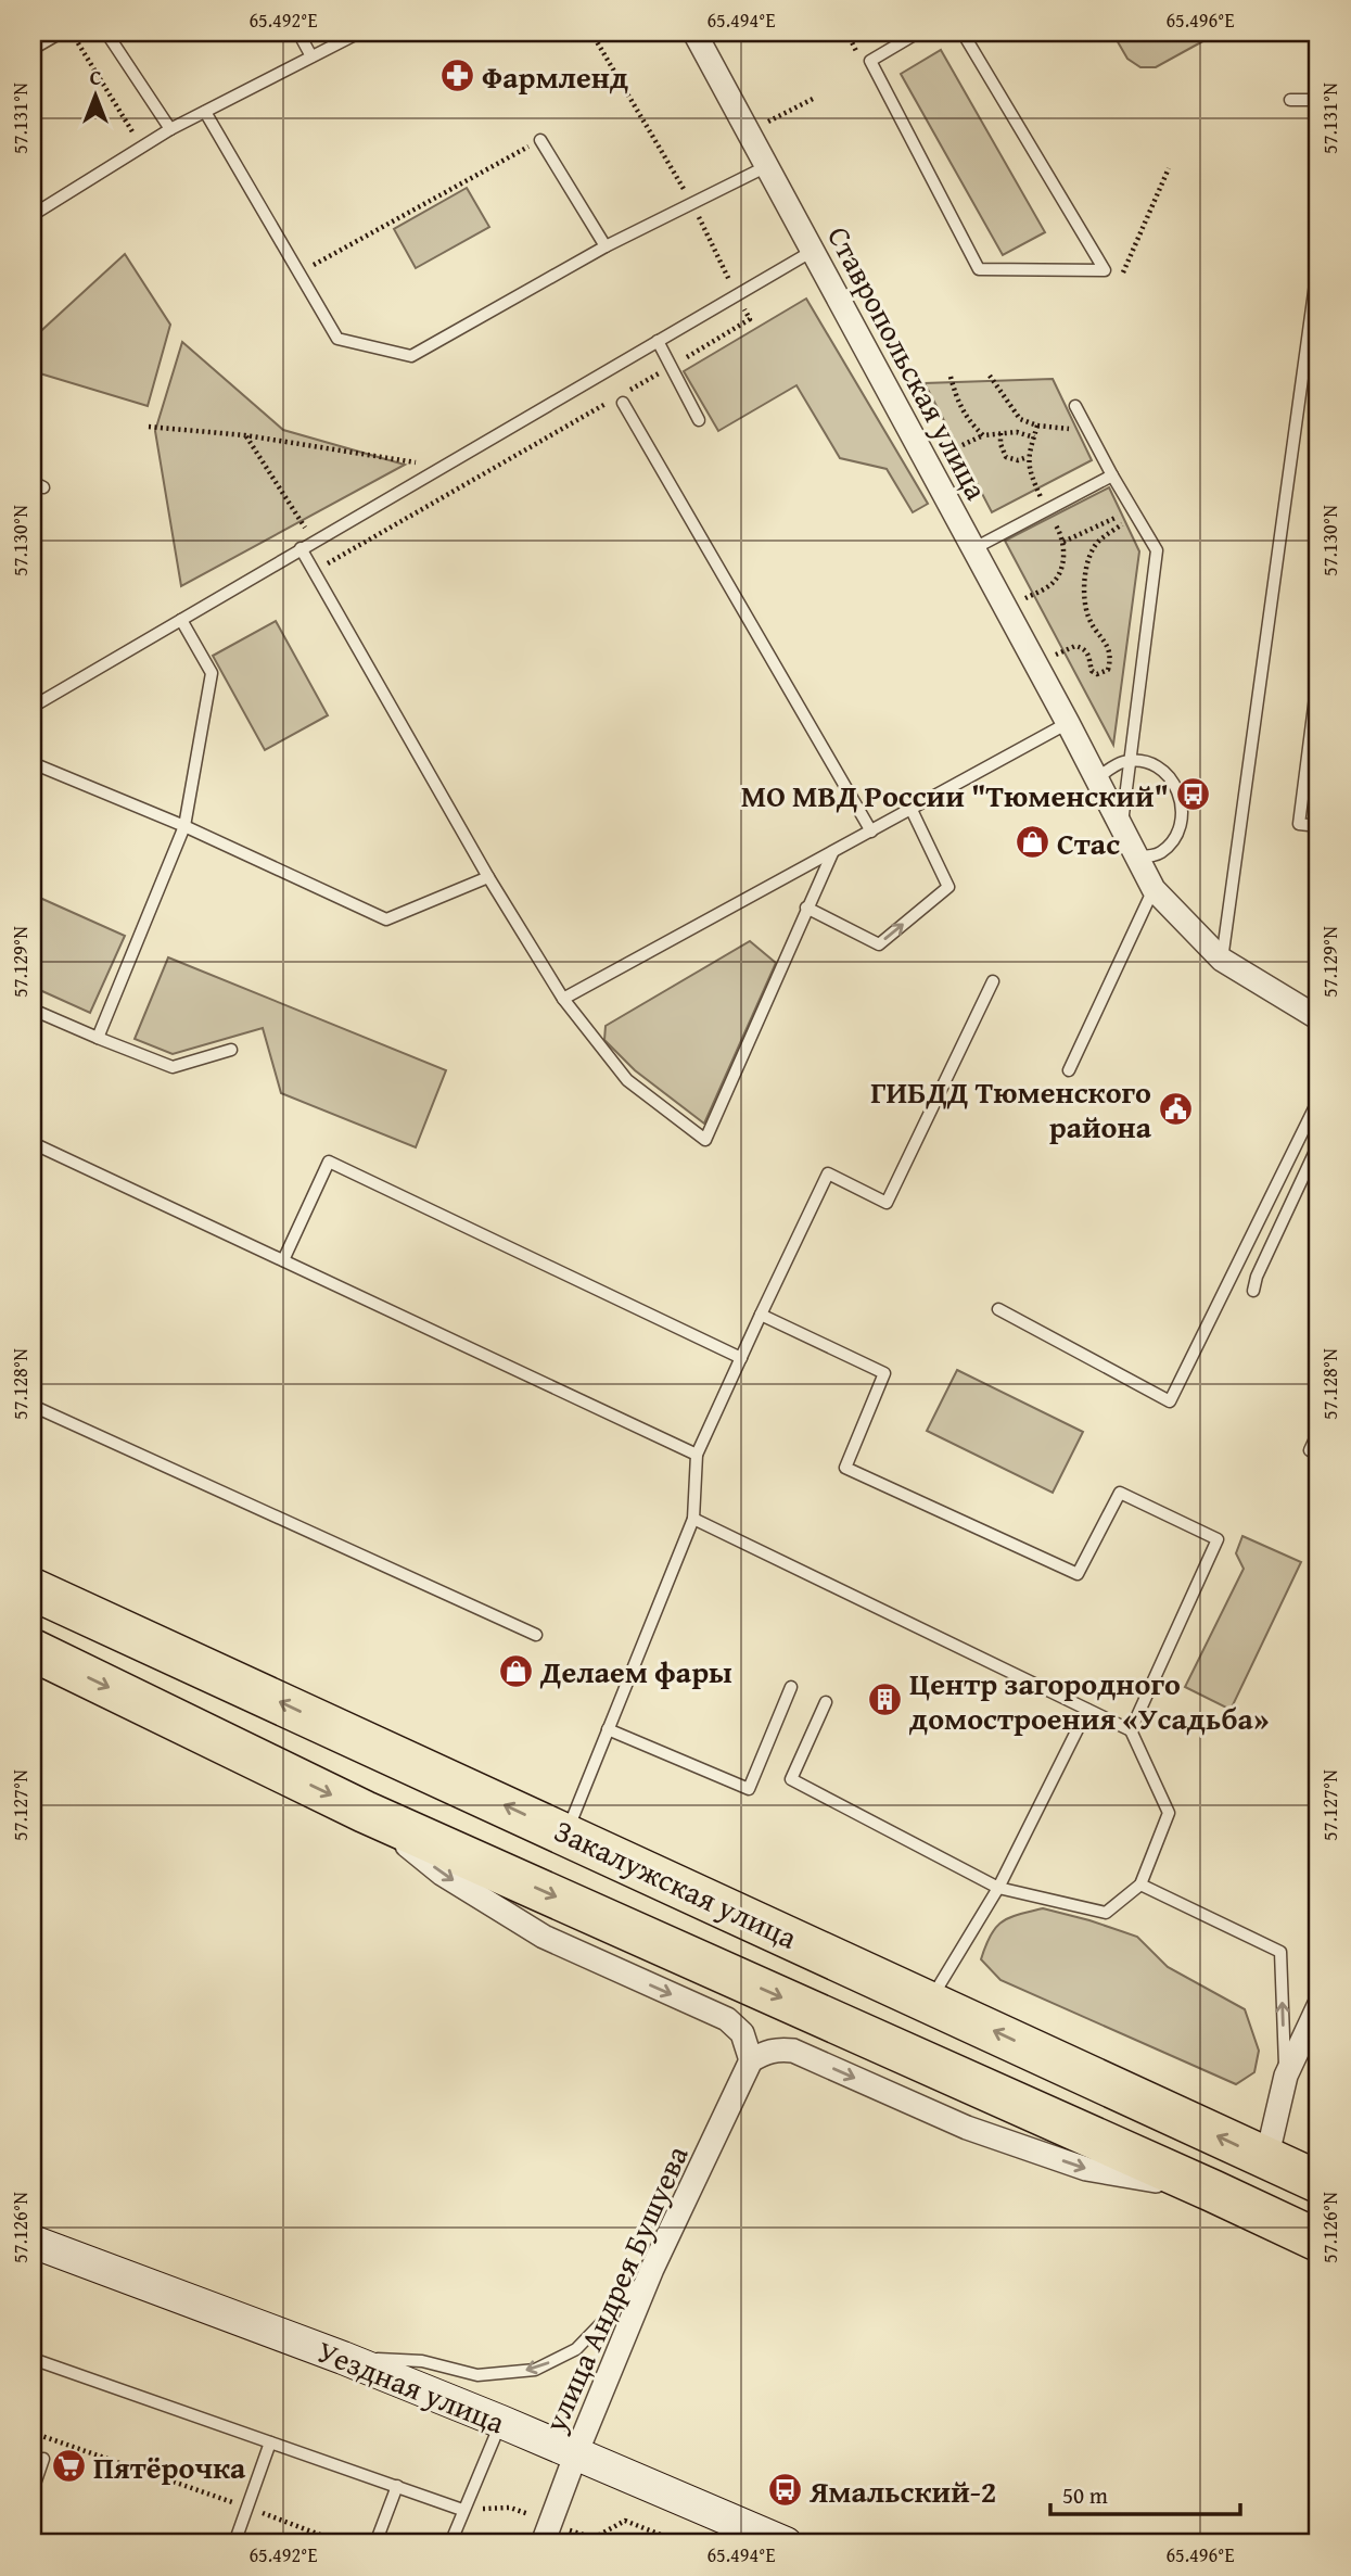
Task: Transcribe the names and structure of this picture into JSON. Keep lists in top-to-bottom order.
{
  "streets": {
    "highway": ["Закалужская улица"],
    "street": ["Ставропольская улица", "улица Андрея Бушуева", "Уездная улица"]
  },
  "crossings": [
    ["улица Андрея Бушуева", "Уездная улица"]
  ],
  "places": {
    "pharmacy": ["Фармленд"],
    "bus stop": ["МО МВД России \"Тюменский\"", "Ямальский-2"],
    "shop": ["Стас", "Делаем фары"],
    "public building": ["ГИБДД Тюменского района"],
    "building": ["Центр загородного домостроения «Усадьба»"],
    "supermarket": ["Пятёрочка"]
  },
  "scale_bar": "50 m",
  "north": "top",
  "coordinates": [
    "65.492°E",
    "65.494°E",
    "65.496°E",
    "57.131°N",
    "57.130°N",
    "57.129°N",
    "57.128°N",
    "57.127°N",
    "57.126°N"
  ]
}
